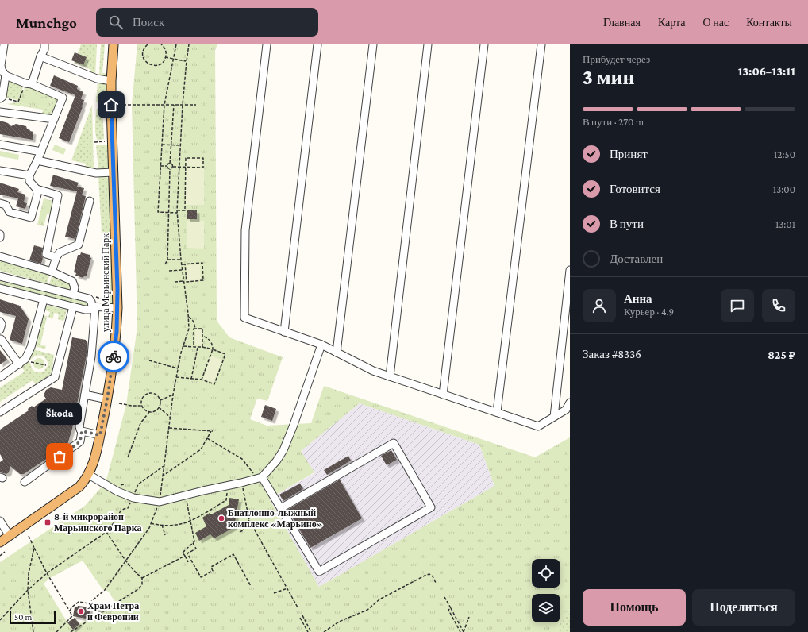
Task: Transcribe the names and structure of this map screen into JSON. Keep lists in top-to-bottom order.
{
  "streets": {
    "main road": ["улица Марьинский Парк"]
  },
  "places": {
    "other": ["Škoda", "Биатлонно-лыжный комплекс «Марьино»", "Храм Петра и Февронии"],
    "transit": ["8-й микрорайон Марьинского Парка"]
  },
  "scale_bar": "50 m",
  "page": {
    "header": "Munchgo",
    "search": "Поиск",
    "nav": [
      "Главная",
      "Карта",
      "О нас",
      "Контакты"
    ],
    "heading": ["3 мин", "Прибудет через", "13:06–13:11"],
    "panel": [
      "Анна",
      "Курьер · 4.9",
      "Заказ #8336",
      "825 ₽"
    ],
    "bar": "В пути · 270 m",
    "list": [
      ["Принят", "12:50"],
      ["Готовится", "13:00"],
      ["В пути", "13:01"],
      "Доставлен"
    ],
    "bubble": "Škoda",
    "buttons": ["Помощь", "Поделиться"],
    "scale": "50 m"
  }
}
